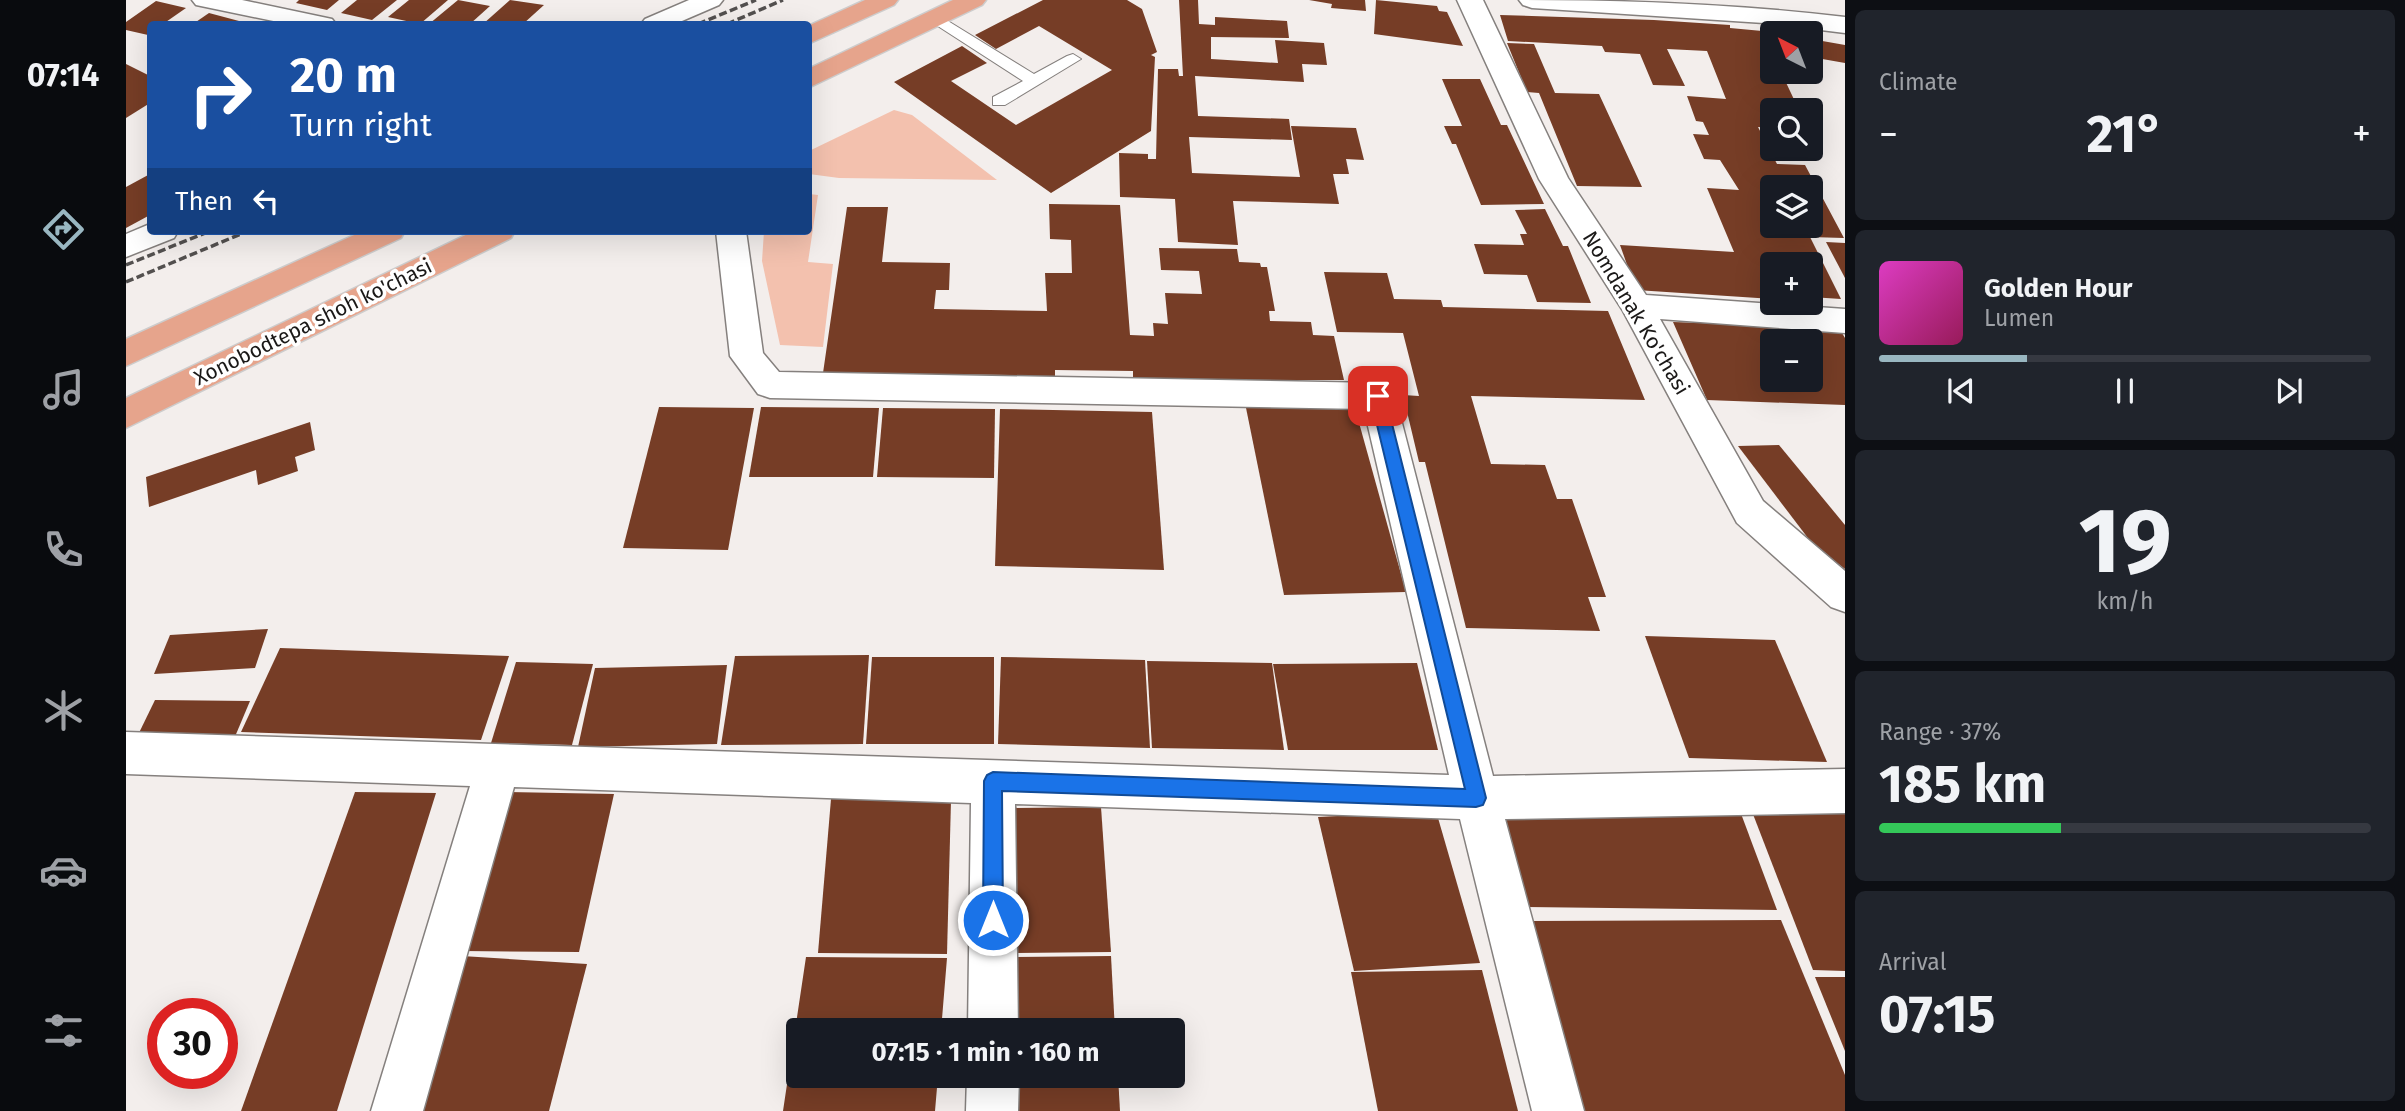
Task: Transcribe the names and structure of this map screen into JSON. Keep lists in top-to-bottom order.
{
  "streets": {
    "highway": ["Xonobodtepa shoh ko'chasi"],
    "street": ["Nomdanak Ko'chasi"]
  },
  "north": "top left",
  "page": {
    "tabs": "07:14",
    "tile": [
      "Climate",
      ["19", "km/h"],
      ["Range · 37%", "185 km"],
      ["Arrival", "07:15"]
    ],
    "map_buttons": ["+", "−"],
    "turn": ["20 m", "Turn right"],
    "heat": ["−", "21°", "+"],
    "then": "Then",
    "song": ["Golden Hour", "Lumen"],
    "limit": "30",
    "trip": "07:15 · 1 min · 160 m"
  }
}
